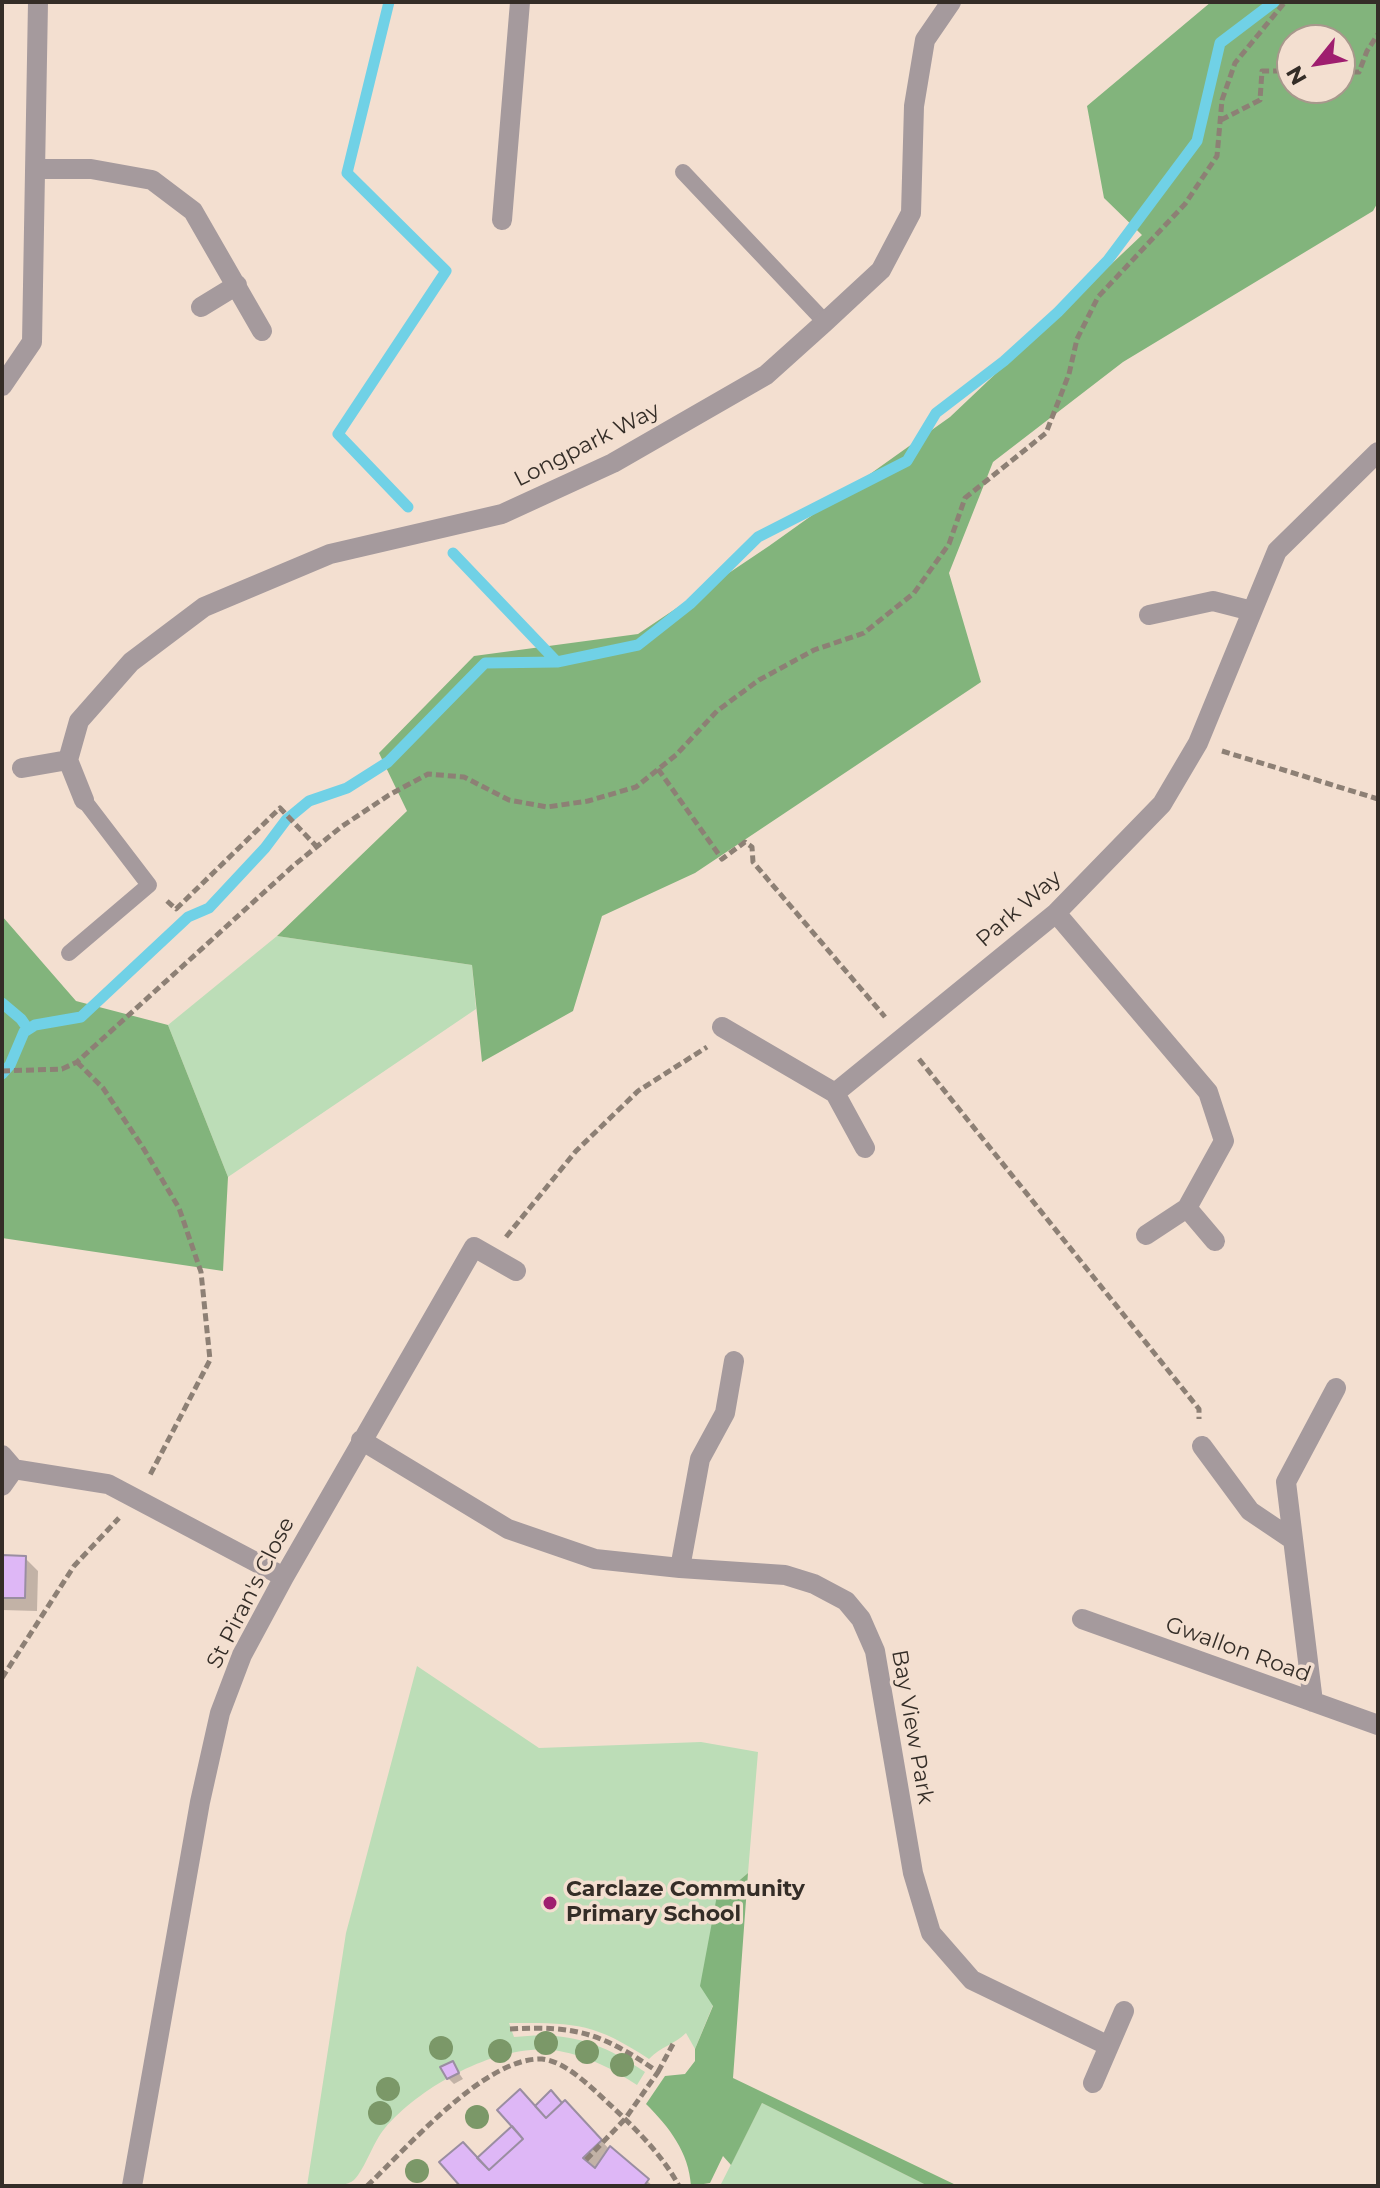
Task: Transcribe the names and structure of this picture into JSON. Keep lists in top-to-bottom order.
{
  "streets": {
    "street": [
      "Longpark Way",
      "Park Way",
      "St Piran's Close",
      "Gwallon Road",
      "Bay View Park"
    ]
  },
  "crossings": [
    ["St Piran's Close", "Bay View Park"]
  ],
  "places": ["Carclaze Community Primary School"],
  "north": "bottom left"
}
